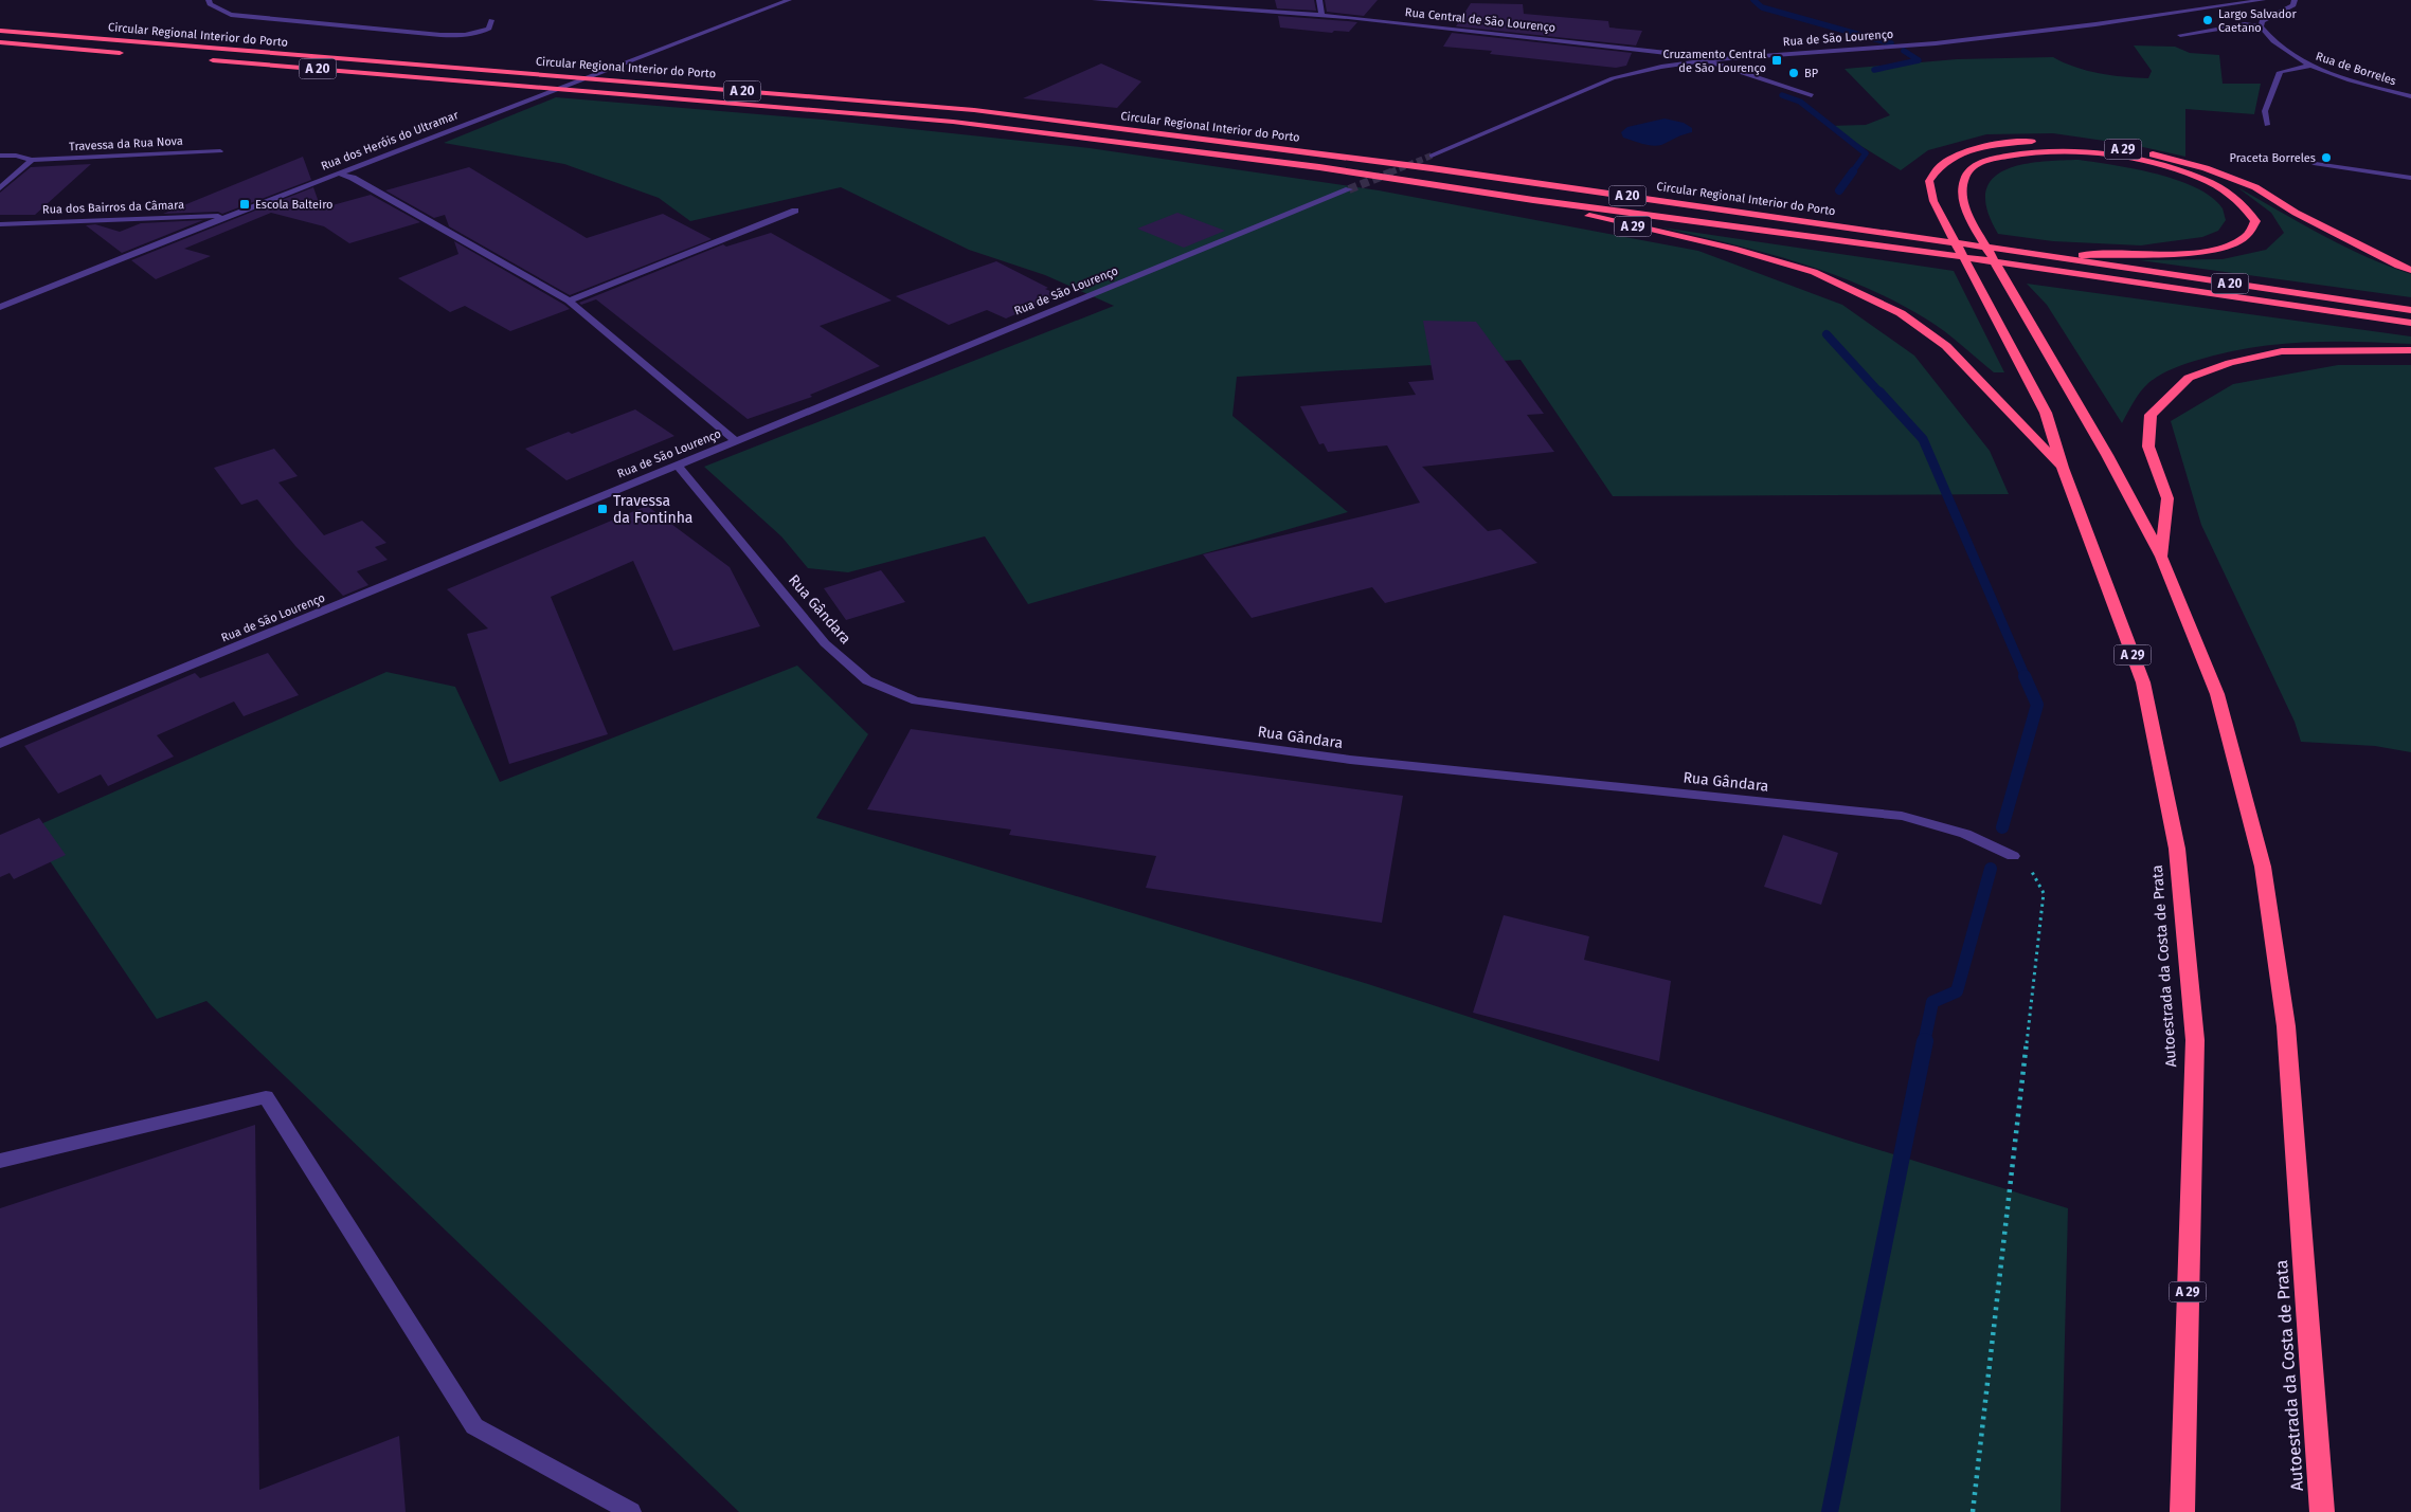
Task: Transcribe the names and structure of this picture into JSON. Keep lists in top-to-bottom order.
{
  "streets": {
    "highway": [
      "Circular Regional Interior do Porto",
      "A 20",
      "A 29",
      "Autoestrada da Costa de Prata"
    ],
    "street": [
      "Rua Central de São Lourenço",
      "Rua de São Lourenço",
      "Rua de Borreles",
      "Rua dos Heróis do Ultramar",
      "Travessa da Rua Nova",
      "Rua dos Bairros da Câmara",
      "Rua Gândara"
    ]
  },
  "crossings": [
    ["Rua Central de São Lourenço", "Rua de São Lourenço"],
    ["Circular Regional Interior do Porto", "A 29"],
    ["Rua de São Lourenço", "Rua Gândara"],
    ["Rua dos Heróis do Ultramar", "Rua dos Bairros da Câmara"],
    ["A 29", "Autoestrada da Costa de Prata"]
  ],
  "places": {
    "other": ["Largo Salvador Caetano", "BP", "Praceta Borreles"],
    "transit": ["Cruzamento Central de São Lourenço", "Escola Balteiro", "Travessa da Fontinha"]
  }
}
